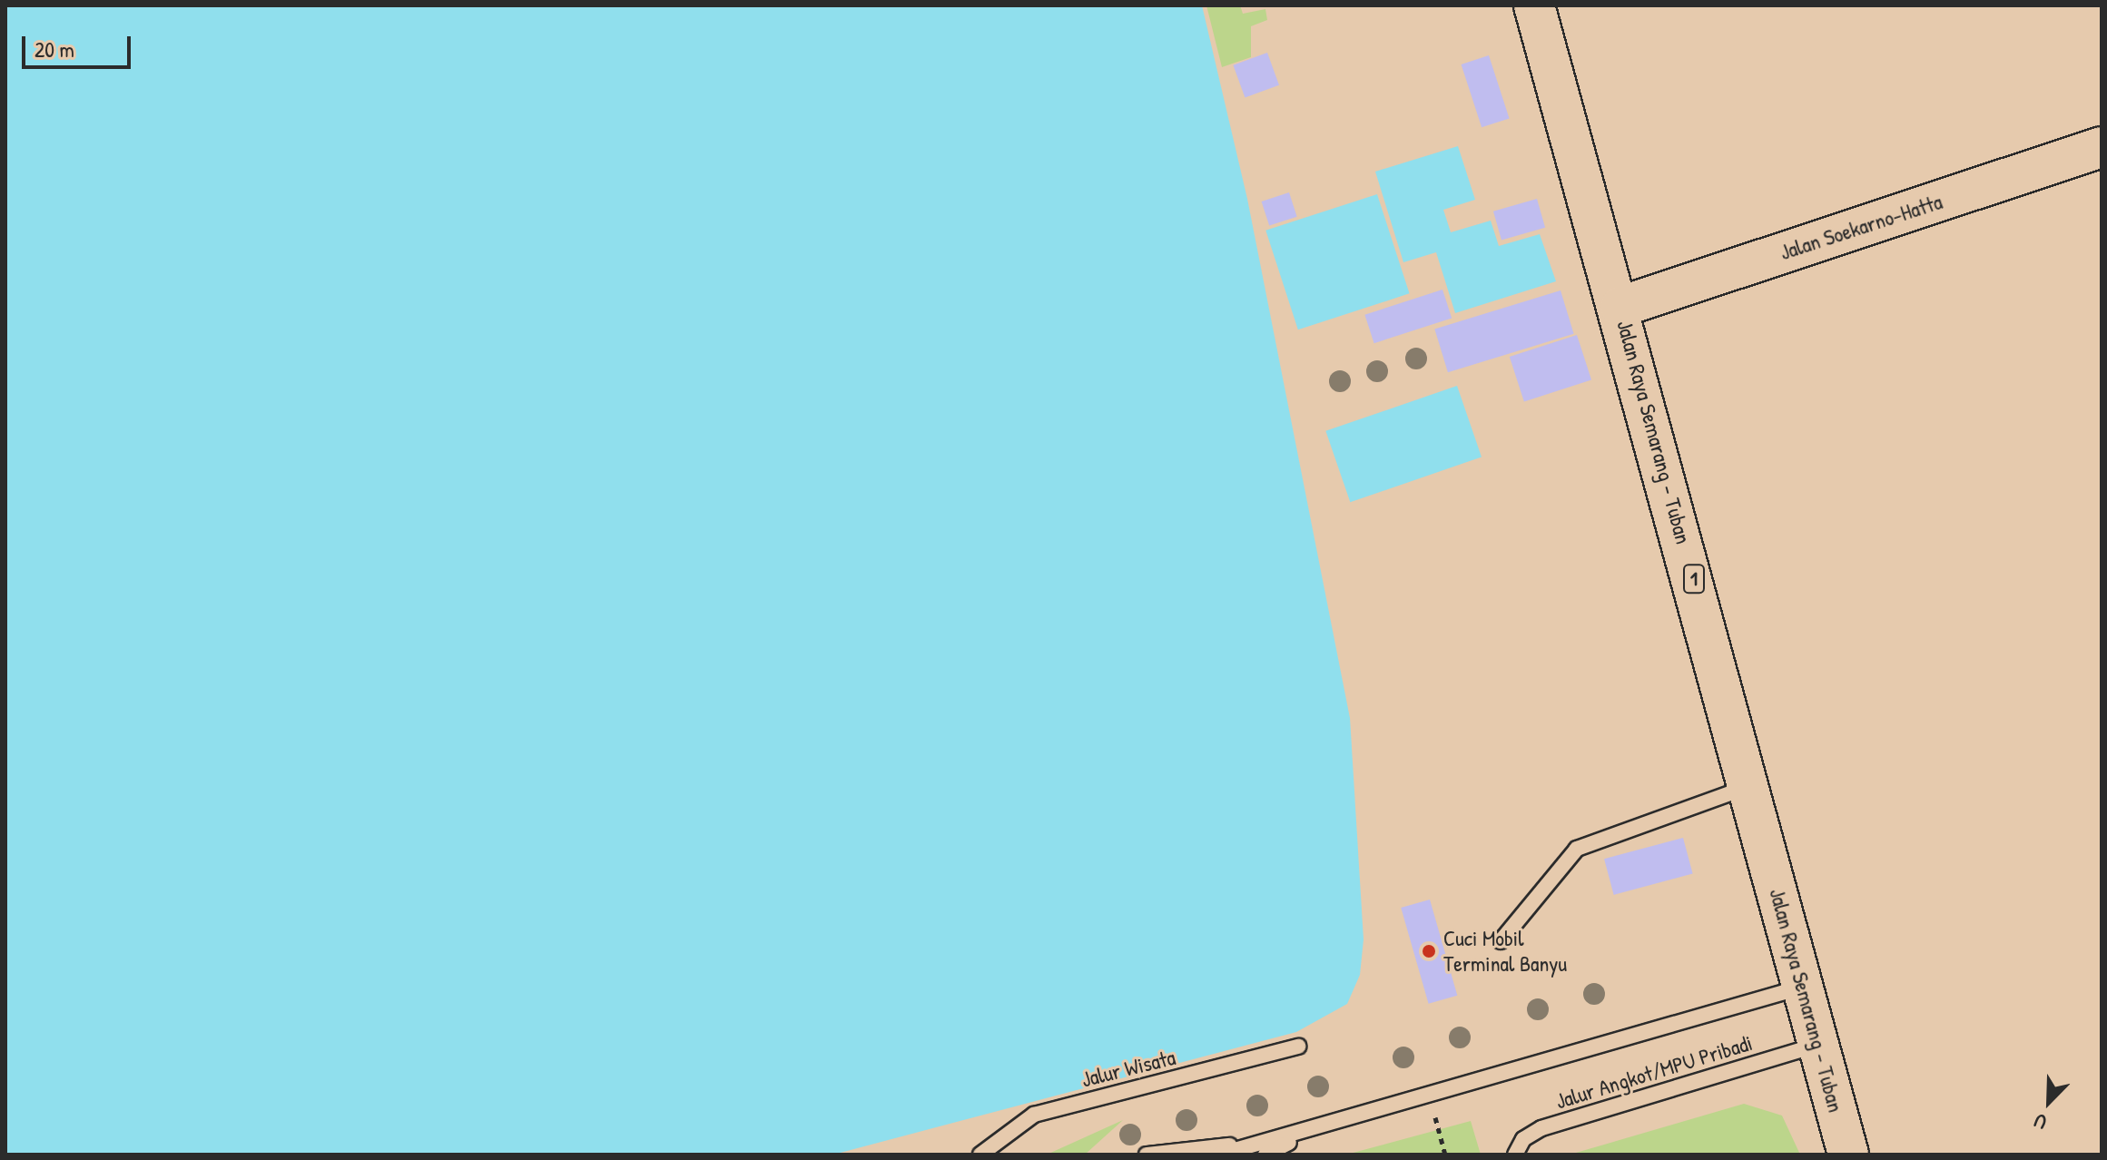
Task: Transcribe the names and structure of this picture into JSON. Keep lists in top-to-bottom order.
{
  "streets": {
    "highway": ["Jalan Soekarno-Hatta", "Jalan Raya Semarang - Tuban", "1"],
    "lane": ["Jalur Wisata", "Jalur Angkot/MPU Pribadi"]
  },
  "crossings": [
    ["Jalan Soekarno-Hatta", "Jalan Raya Semarang - Tuban"],
    ["Jalan Raya Semarang - Tuban", "Jalur Angkot/MPU Pribadi"]
  ],
  "places": ["Cuci Mobil Terminal Banyu"],
  "scale_bar": "20 m",
  "north": "bottom left"
}
